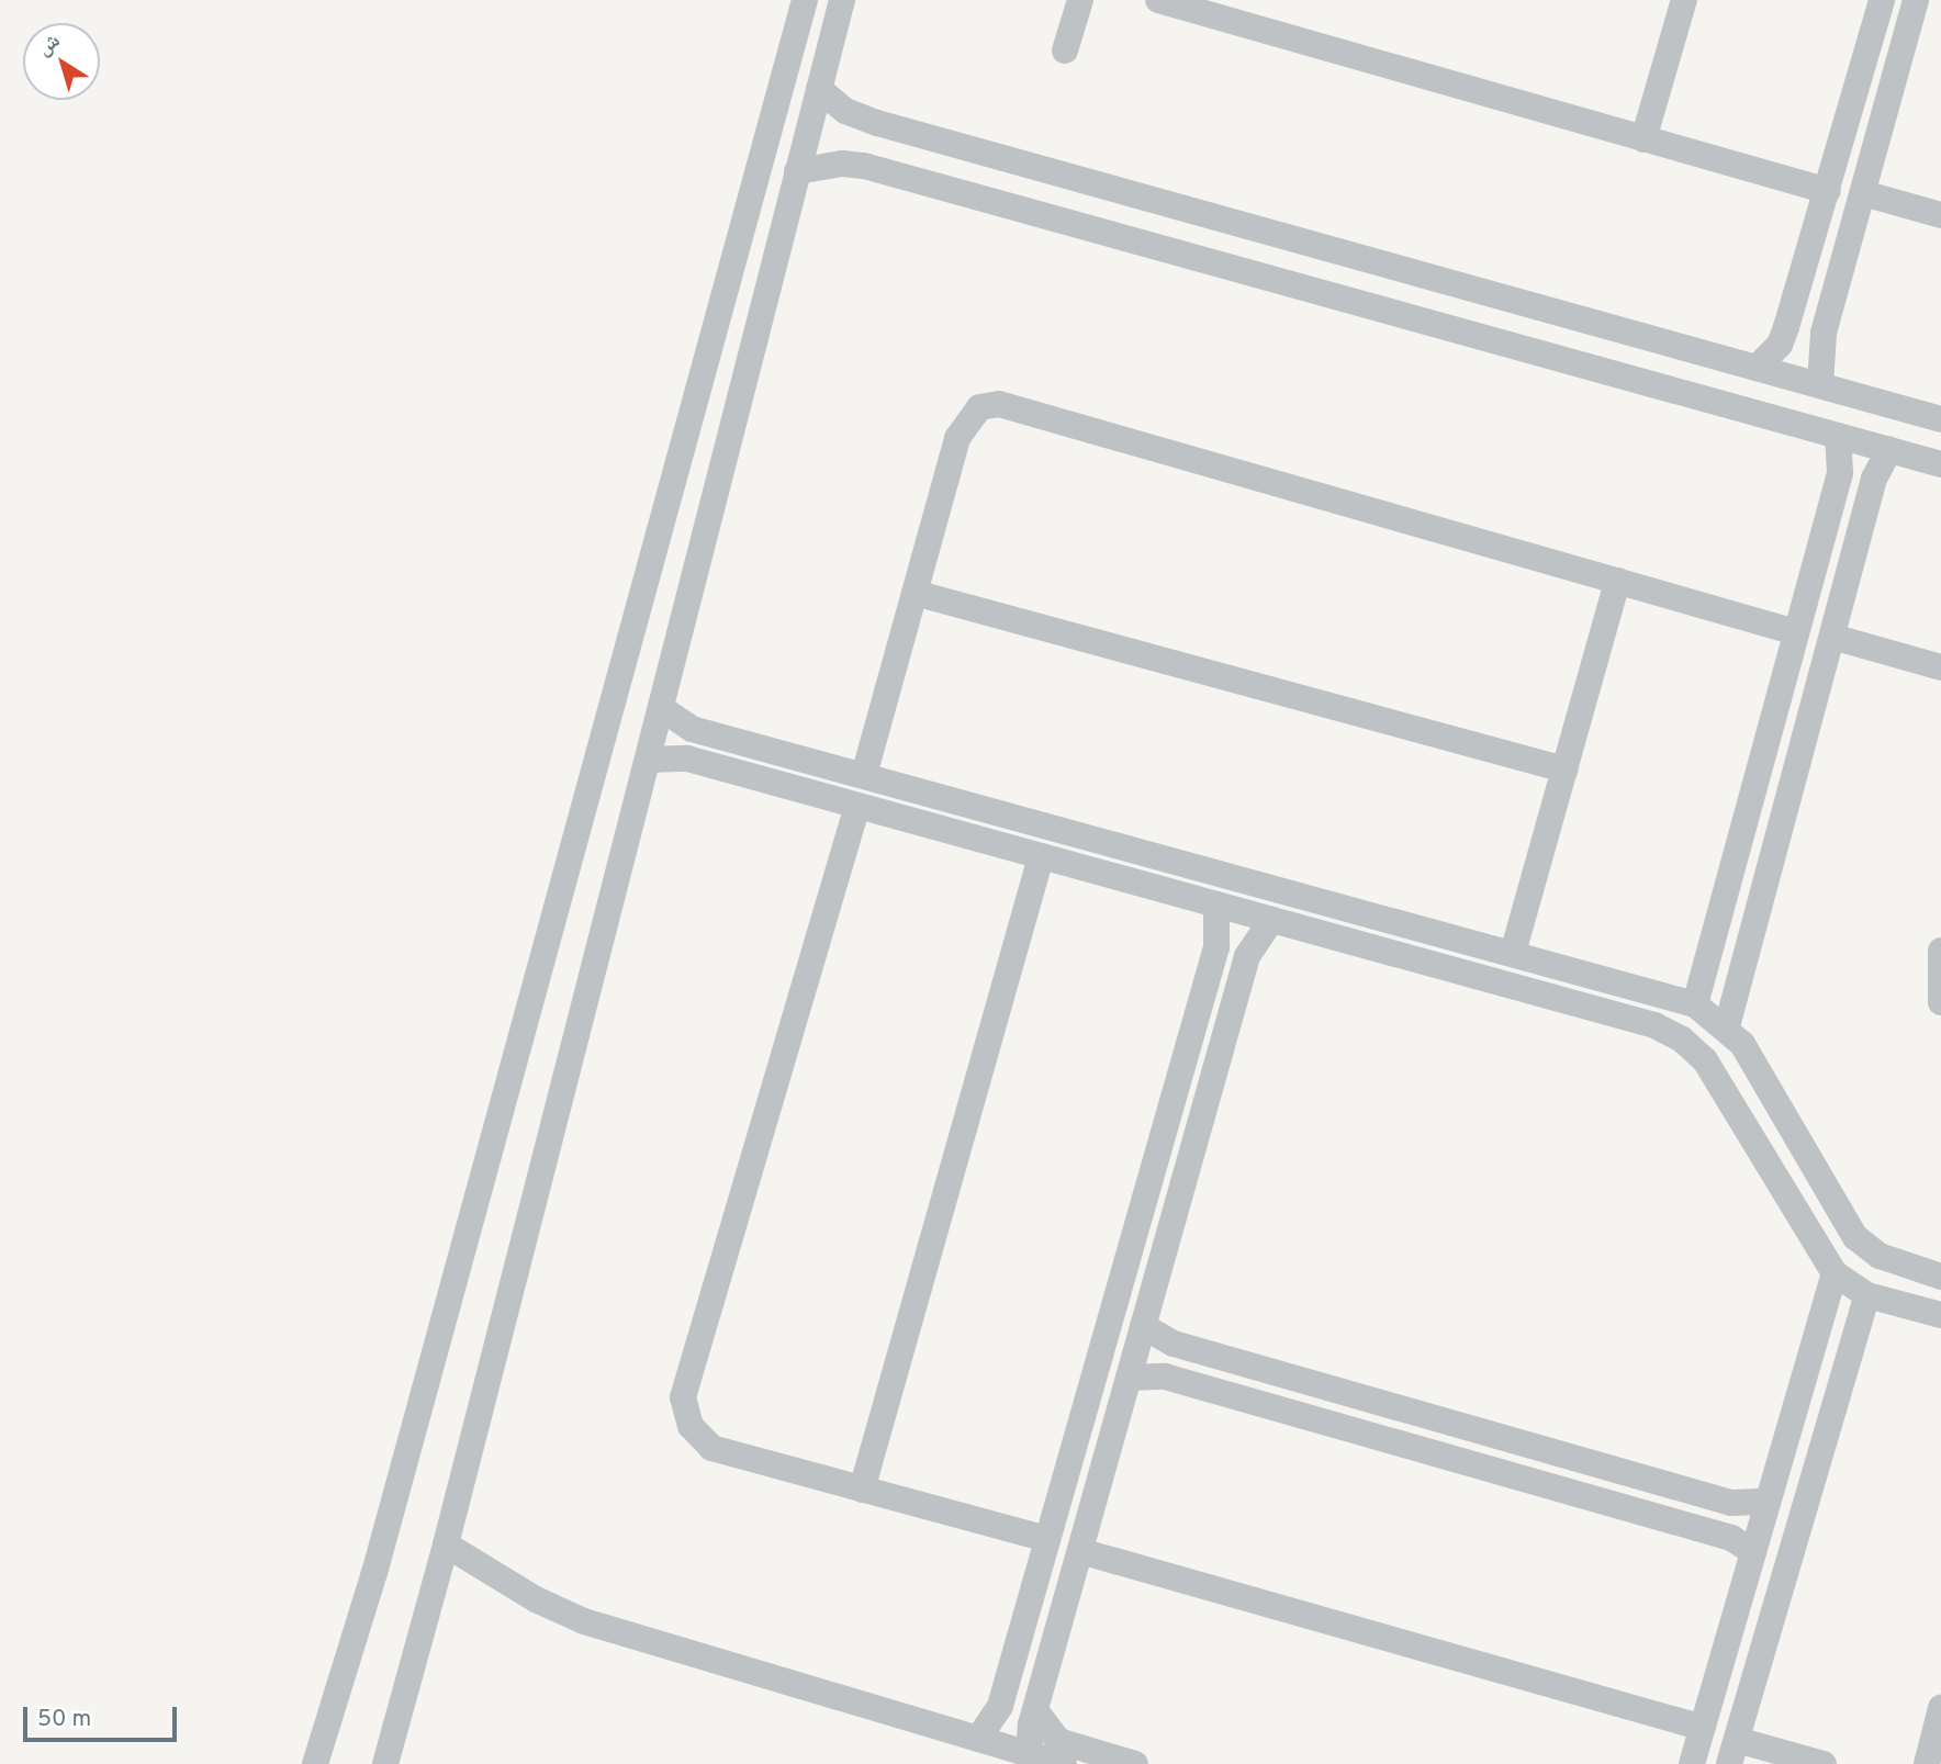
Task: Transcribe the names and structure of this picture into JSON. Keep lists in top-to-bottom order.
{
  "scale_bar": "50 m",
  "north": "top left"
}
